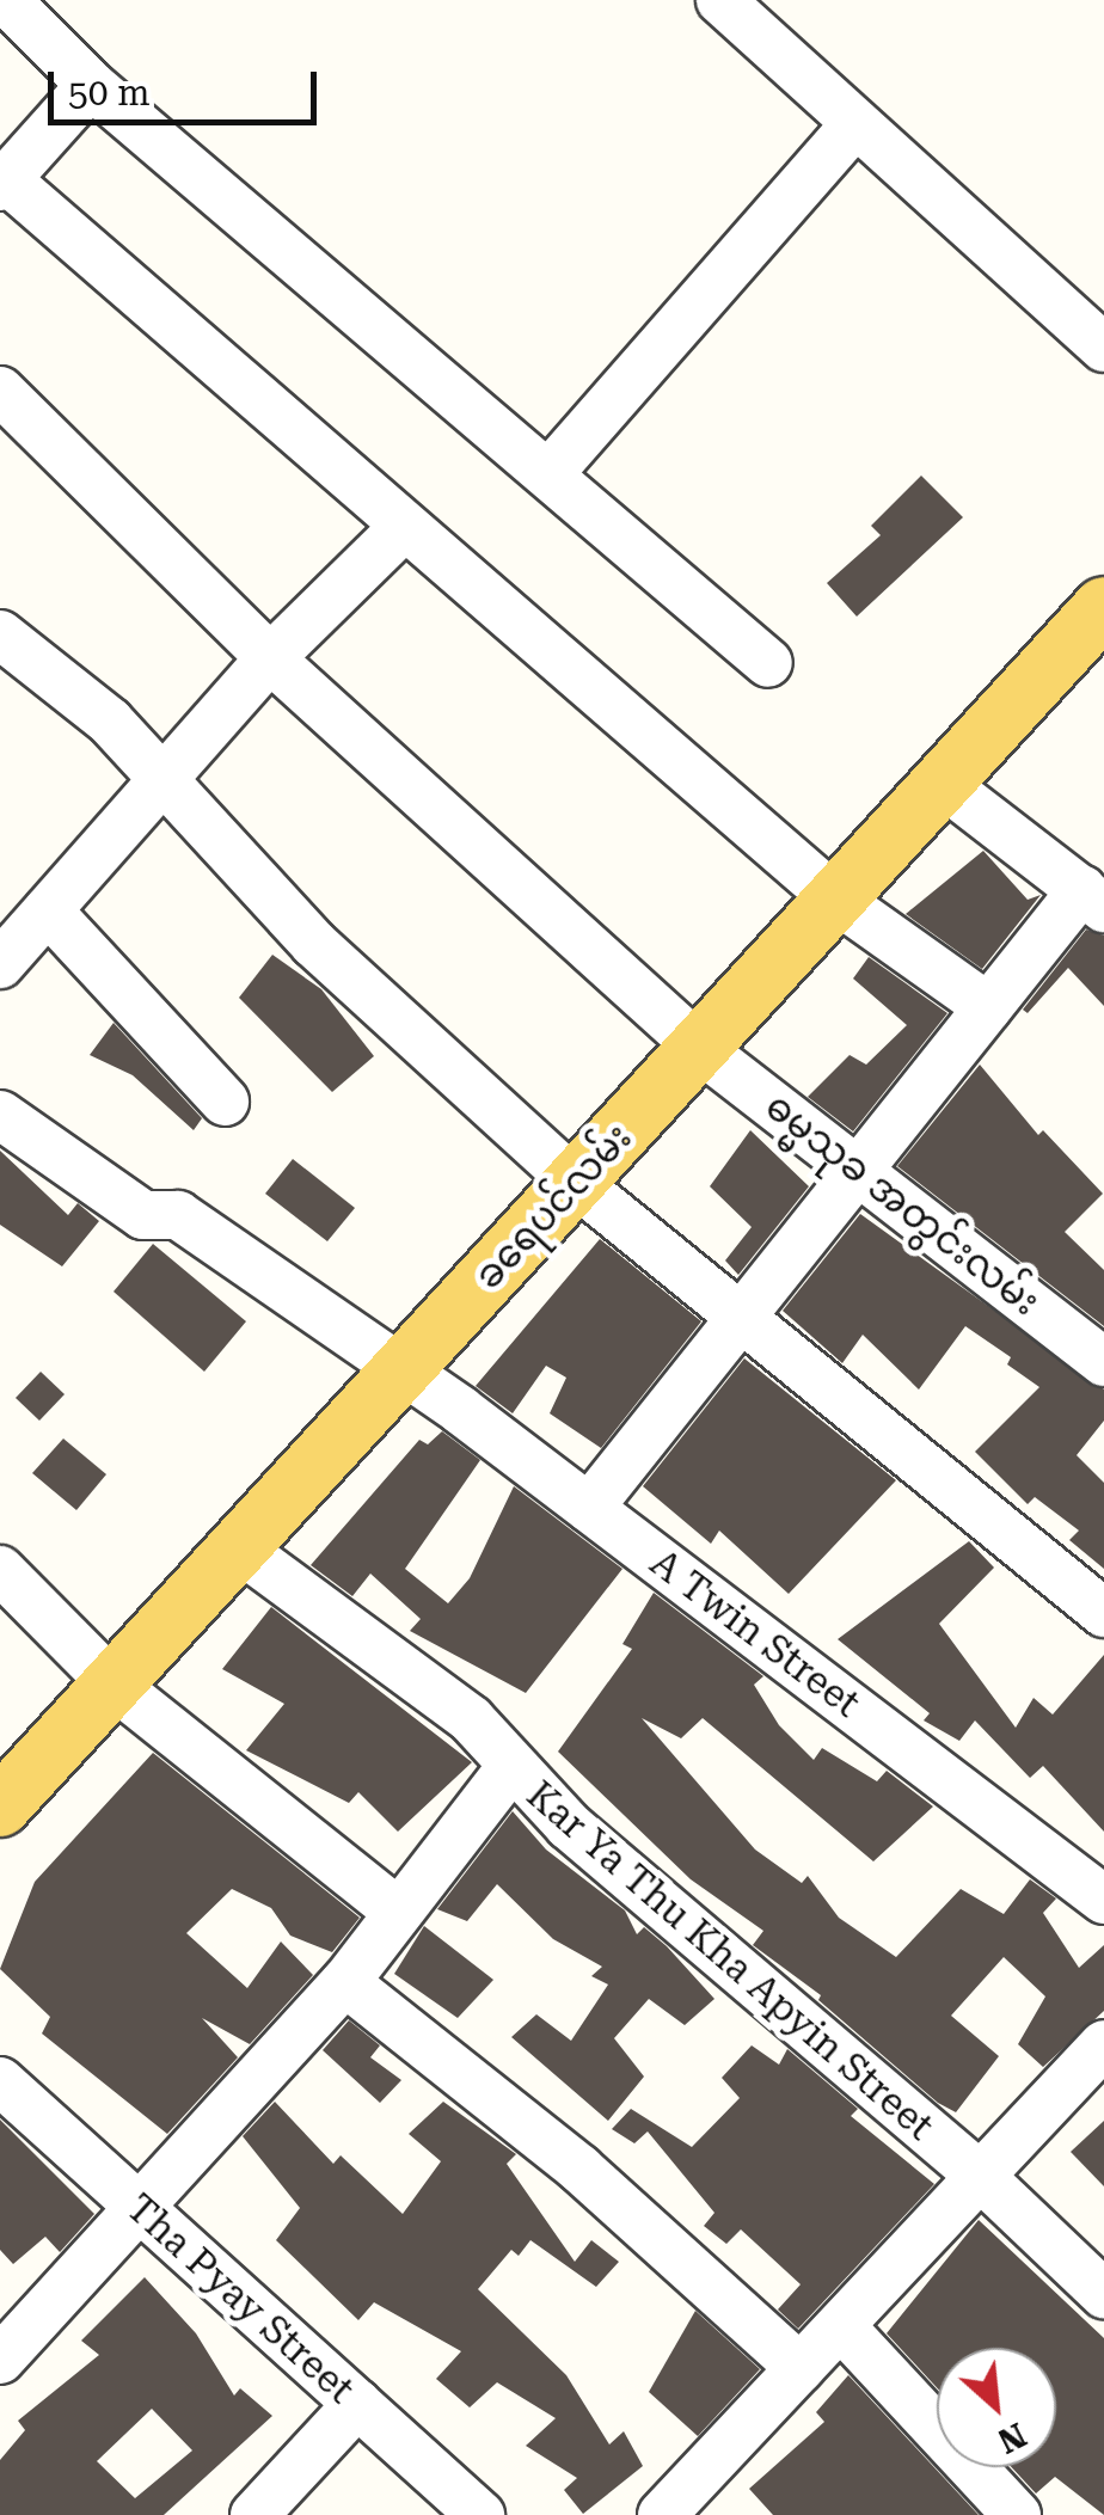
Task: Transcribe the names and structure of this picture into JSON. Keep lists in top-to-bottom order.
{
  "streets": {
    "main road": ["ခရေပင်လမ်း"],
    "street": [
      "ဓမ္မသုခ အတွင်းလမ်း",
      "A Twin Street",
      "Kar Ya Thu Kha Apyin Street",
      "Tha Pyay Street"
    ]
  },
  "crossings": [
    ["ဓမ္မသုခ အတွင်းလမ်း", "ခရေပင်လမ်း"],
    ["ခရေပင်လမ်း", "A Twin Street"],
    ["ခရေပင်လမ်း", "Kar Ya Thu Kha Apyin Street"]
  ],
  "scale_bar": "50 m",
  "north": "bottom right"
}
